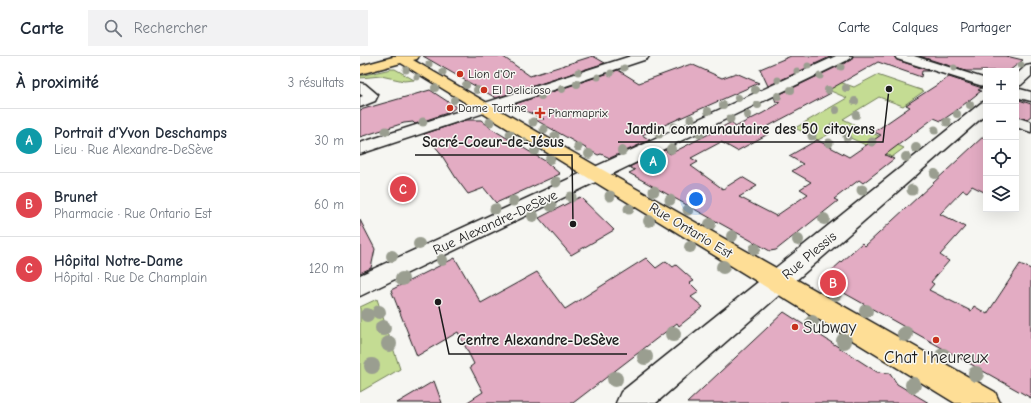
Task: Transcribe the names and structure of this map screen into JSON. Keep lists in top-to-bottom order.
{
  "streets": {
    "main road": ["Rue Ontario Est"],
    "street": ["Rue Alexandre-DeSève", "Rue Plessis"]
  },
  "crossings": [
    ["Rue Alexandre-DeSève", "Rue Ontario Est"],
    ["Rue Ontario Est", "Rue Plessis"]
  ],
  "places": {
    "other": [
      "Lion d'Or",
      "Jardin communautaire des 50 citoyens",
      "El Delicioso",
      "Dame Tartine",
      "Sacré-Coeur-de-Jésus",
      "Centre Alexandre-DeSève",
      "Subway",
      "Chat l'heureux"
    ],
    "health": ["Pharmaprix"]
  },
  "page": {
    "header": "Carte",
    "search": "Rechercher",
    "nav": ["Carte", "Calques", "Partager"],
    "heading": ["À proximité", "3 résultats"],
    "map_buttons": ["+", "−"],
    "list": [
      {
        "mark": "A",
        "name": "Portrait d’Yvon Deschamps",
        "note": "Lieu · Rue Alexandre-DeSève",
        "value": "30 m"
      },
      {
        "mark": "B",
        "name": "Brunet",
        "note": "Pharmacie · Rue Ontario Est",
        "value": "60 m"
      },
      {
        "mark": "C",
        "name": "Hôpital Notre-Dame",
        "note": "Hôpital · Rue De Champlain",
        "value": "120 m"
      }
    ],
    "pins": ["A", "C", "B"]
  }
}
